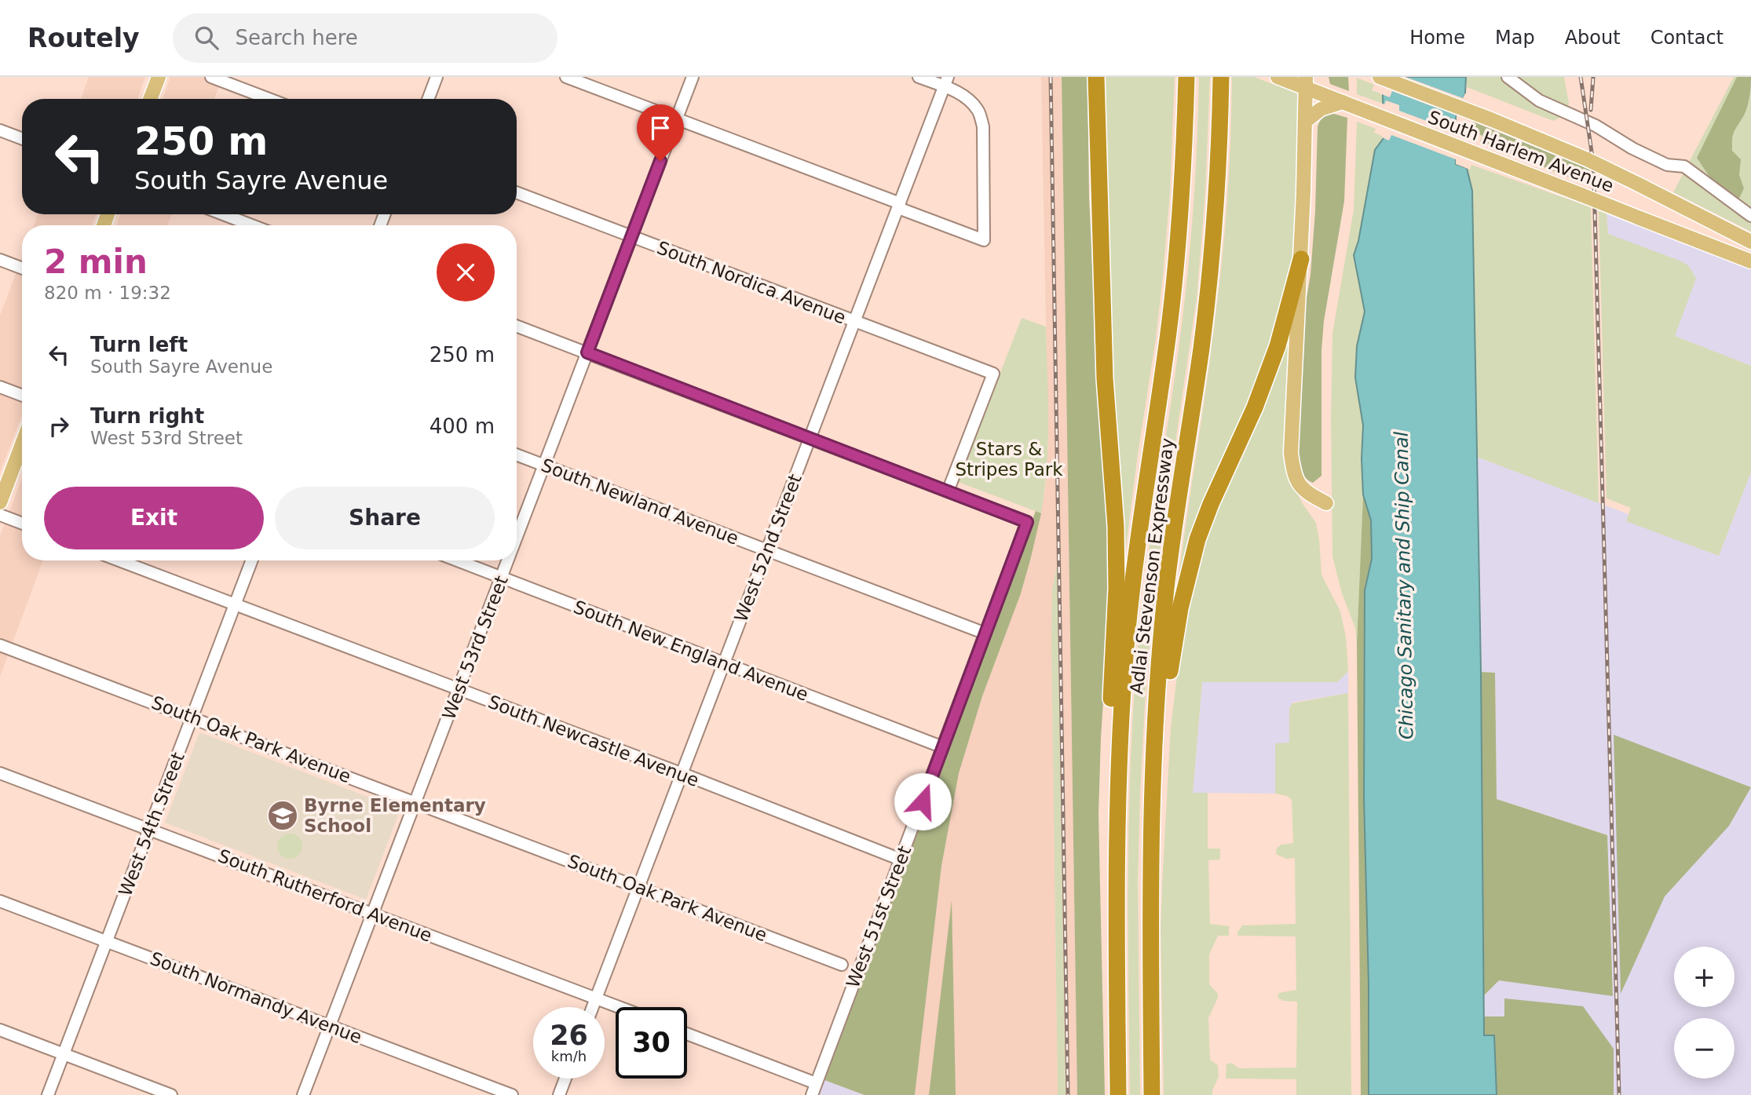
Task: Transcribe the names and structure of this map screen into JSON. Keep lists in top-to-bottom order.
{
  "streets": {
    "highway": ["Adlai Stevenson Expressway"],
    "main road": ["South Harlem Avenue"],
    "street": [
      "South Nordica Avenue",
      "South Newland Avenue",
      "West 52nd Street",
      "West 53rd Street",
      "South New England Avenue",
      "South Oak Park Avenue",
      "South Newcastle Avenue",
      "West 54th Street",
      "South Rutherford Avenue",
      "West 51st Street",
      "South Normandy Avenue"
    ]
  },
  "crossings": [
    ["South Nordica Avenue", "West 52nd Street"],
    ["South Nordica Avenue", "West 53rd Street"],
    ["South Nordica Avenue", "West 51st Street"],
    ["South Newland Avenue", "West 52nd Street"],
    ["South Newland Avenue", "West 53rd Street"],
    ["South Newland Avenue", "West 51st Street"],
    ["West 52nd Street", "South New England Avenue"],
    ["West 52nd Street", "South Oak Park Avenue"],
    ["West 52nd Street", "South Newcastle Avenue"],
    ["West 52nd Street", "South Rutherford Avenue"],
    ["West 53rd Street", "South New England Avenue"],
    ["West 53rd Street", "South Oak Park Avenue"],
    ["West 53rd Street", "South Newcastle Avenue"],
    ["West 53rd Street", "South Rutherford Avenue"],
    ["West 53rd Street", "South Normandy Avenue"],
    ["South New England Avenue", "West 51st Street"],
    ["South Oak Park Avenue", "West 54th Street"],
    ["South Newcastle Avenue", "West 54th Street"],
    ["South Newcastle Avenue", "West 51st Street"],
    ["West 54th Street", "South Rutherford Avenue"],
    ["West 54th Street", "South Normandy Avenue"]
  ],
  "water": ["Chicago Sanitary and Ship Canal"],
  "parks": ["Stars & Stripes Park"],
  "places": {
    "school or university": ["Byrne Elementary School"]
  },
  "page": {
    "header": "Routely",
    "search": "Search here",
    "nav": [
      "Home",
      "Map",
      "About",
      "Contact"
    ],
    "turn": ["250 m", "South Sayre Avenue"],
    "heading": ["2 min", "820 m · 19:32"],
    "list": [
      {
        "name": "Turn left",
        "note": "South Sayre Avenue",
        "value": "250 m"
      },
      {
        "name": "Turn right",
        "note": "West 53rd Street",
        "value": "400 m"
      }
    ],
    "buttons": ["Exit", "Share"],
    "map_buttons": ["+", "−"],
    "speed": "26 km/h",
    "limit": "30"
  }
}
